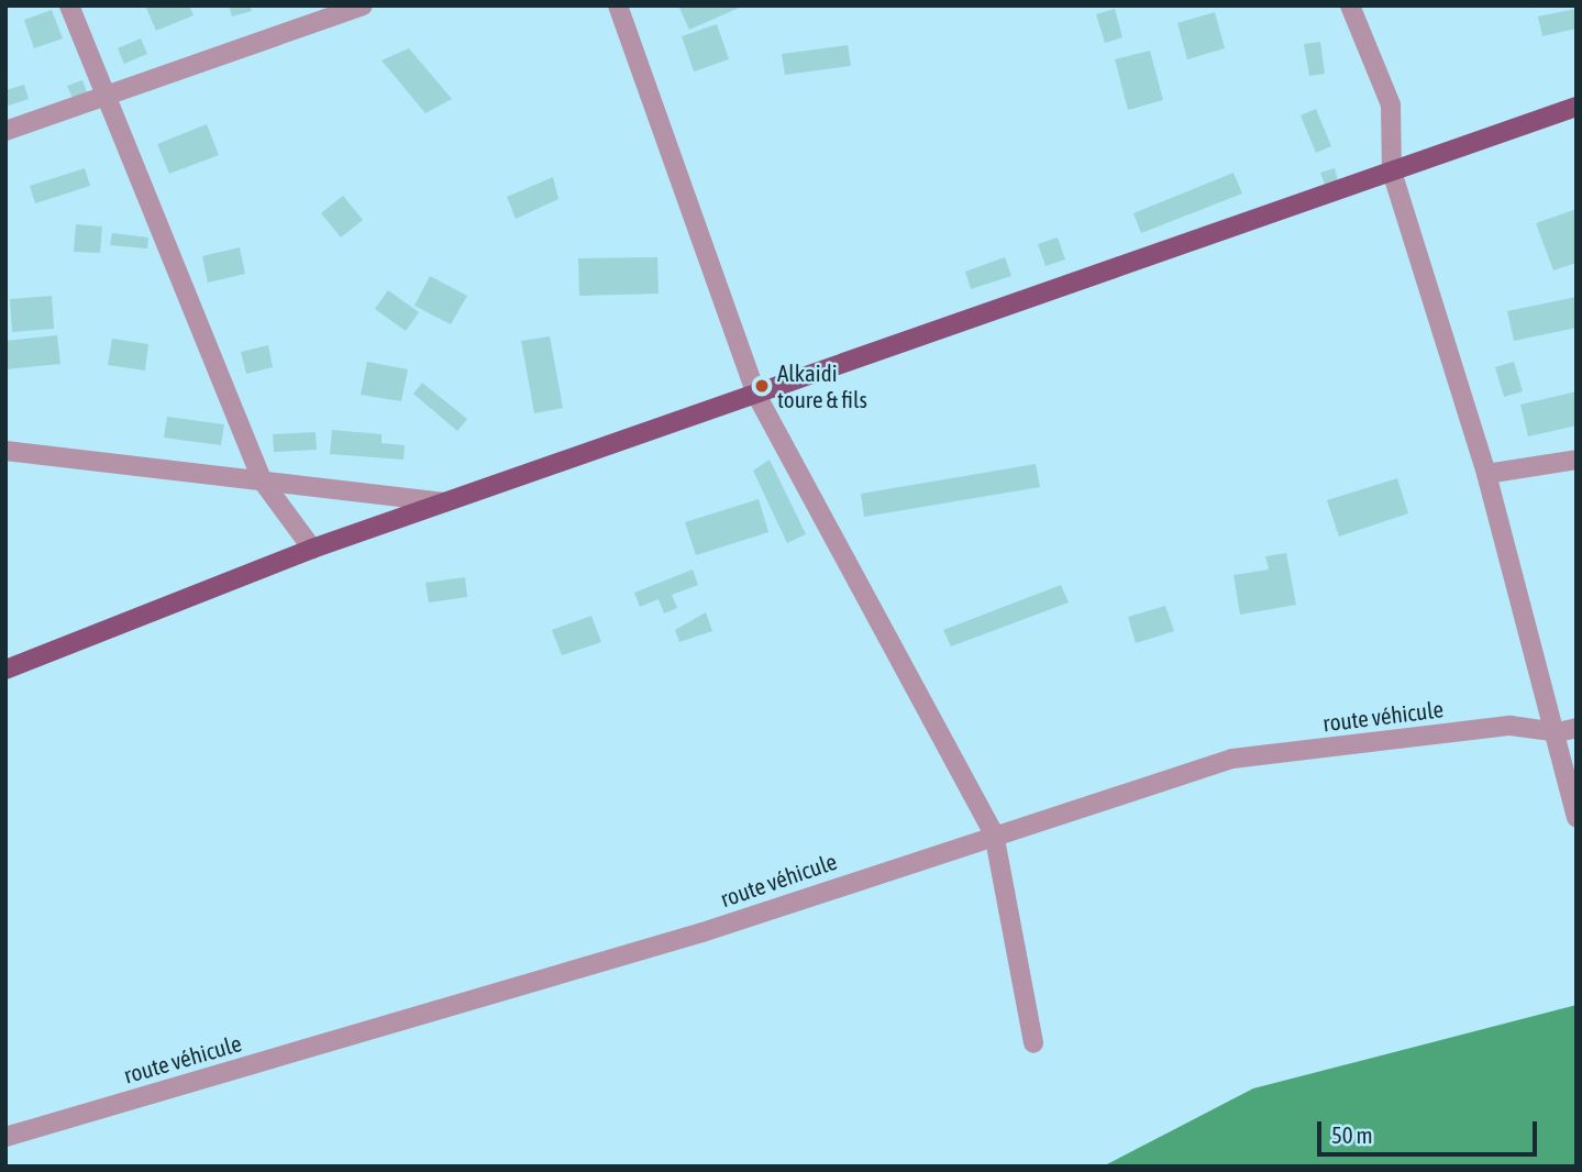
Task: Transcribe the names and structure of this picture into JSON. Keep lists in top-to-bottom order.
{
  "streets": {
    "street": ["route véhicule"]
  },
  "places": ["Alkaidi toure & fils"],
  "scale_bar": "50 m"
}
